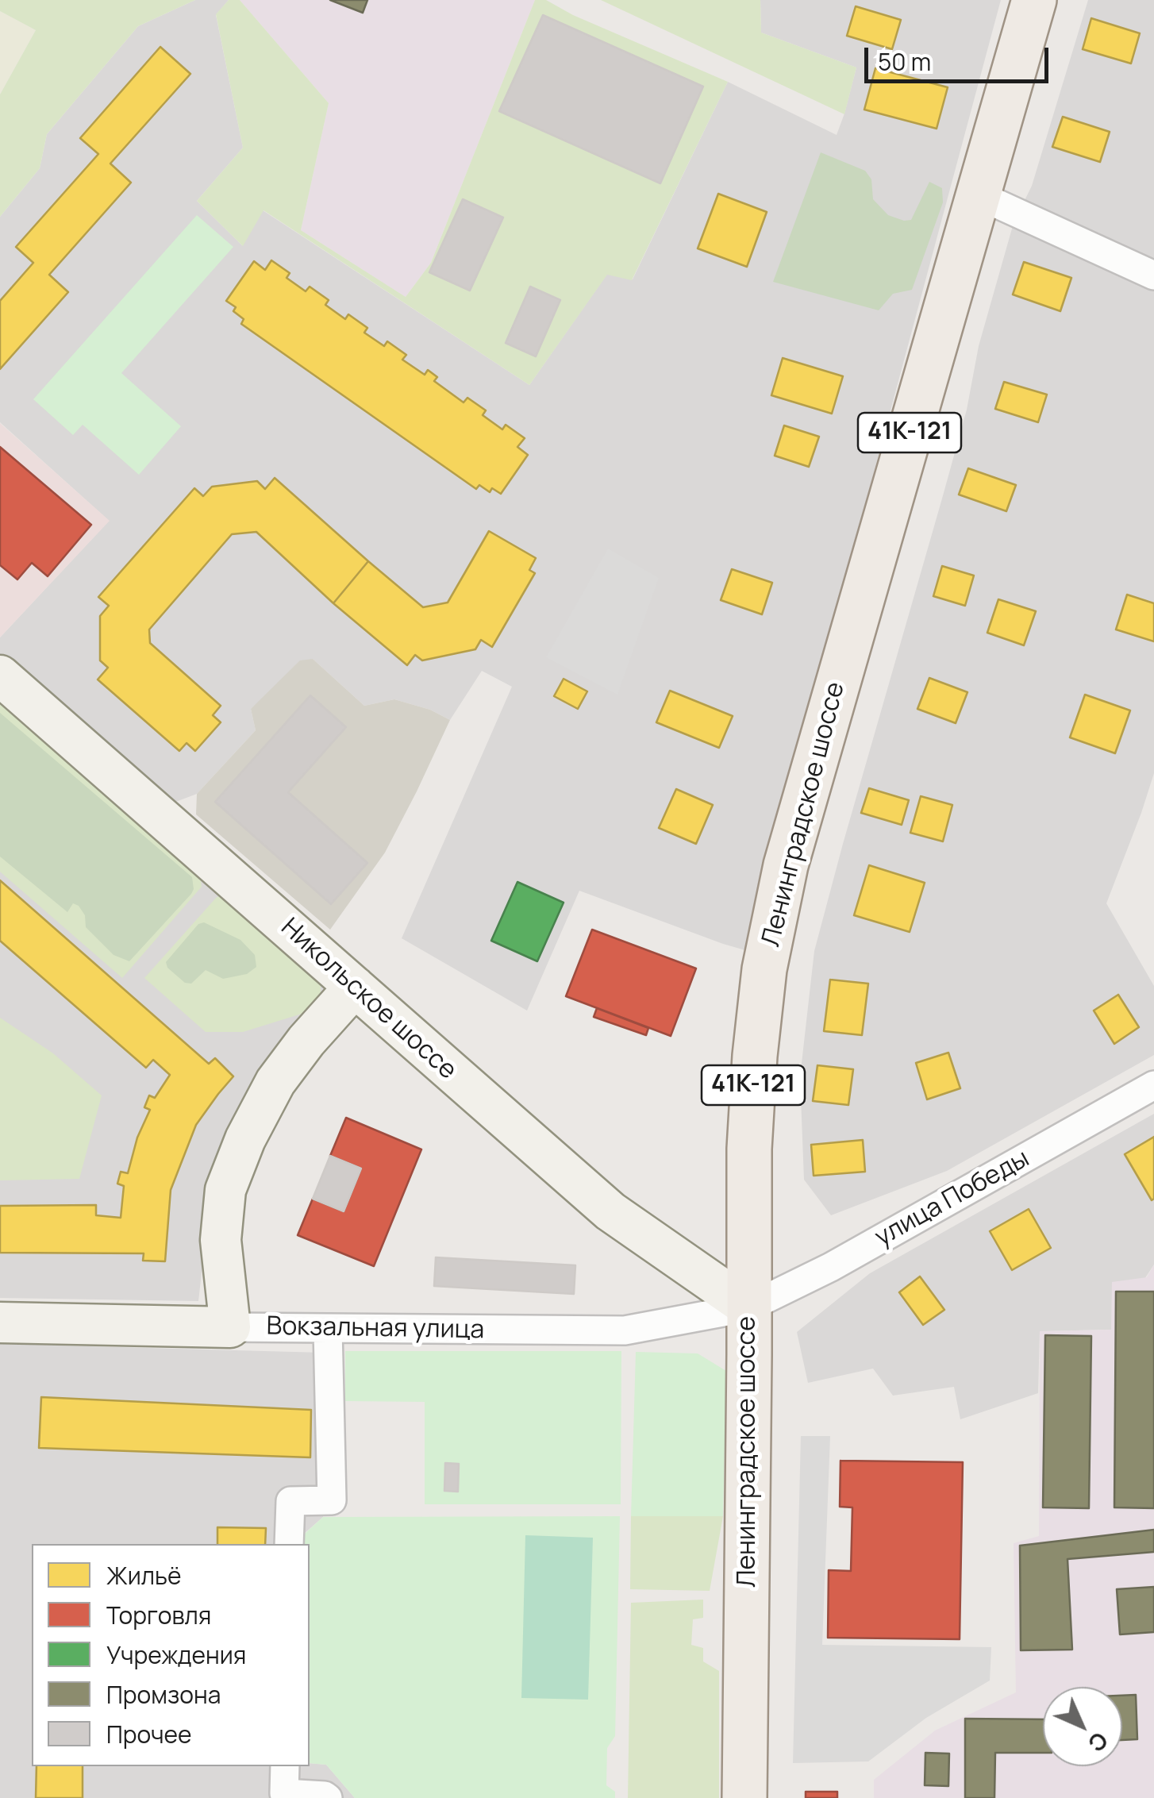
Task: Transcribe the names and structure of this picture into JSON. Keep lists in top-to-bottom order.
{
  "streets": {
    "main road": [
      "41К-121",
      "Ленинградское шоссе",
      "Никольское шоссе",
      "Вокзальная улица"
    ],
    "street": ["улица Победы"]
  },
  "crossings": [
    ["Ленинградское шоссе", "Никольское шоссе"],
    ["Ленинградское шоссе", "улица Победы"],
    ["Ленинградское шоссе", "Вокзальная улица"],
    ["Никольское шоссе", "улица Победы"],
    ["Никольское шоссе", "Вокзальная улица"],
    ["улица Победы", "Вокзальная улица"]
  ],
  "legend": [
    "Жильё",
    "Торговля",
    "Учреждения",
    "Промзона",
    "Прочее"
  ],
  "scale_bar": "50 m",
  "north": "bottom right"
}
